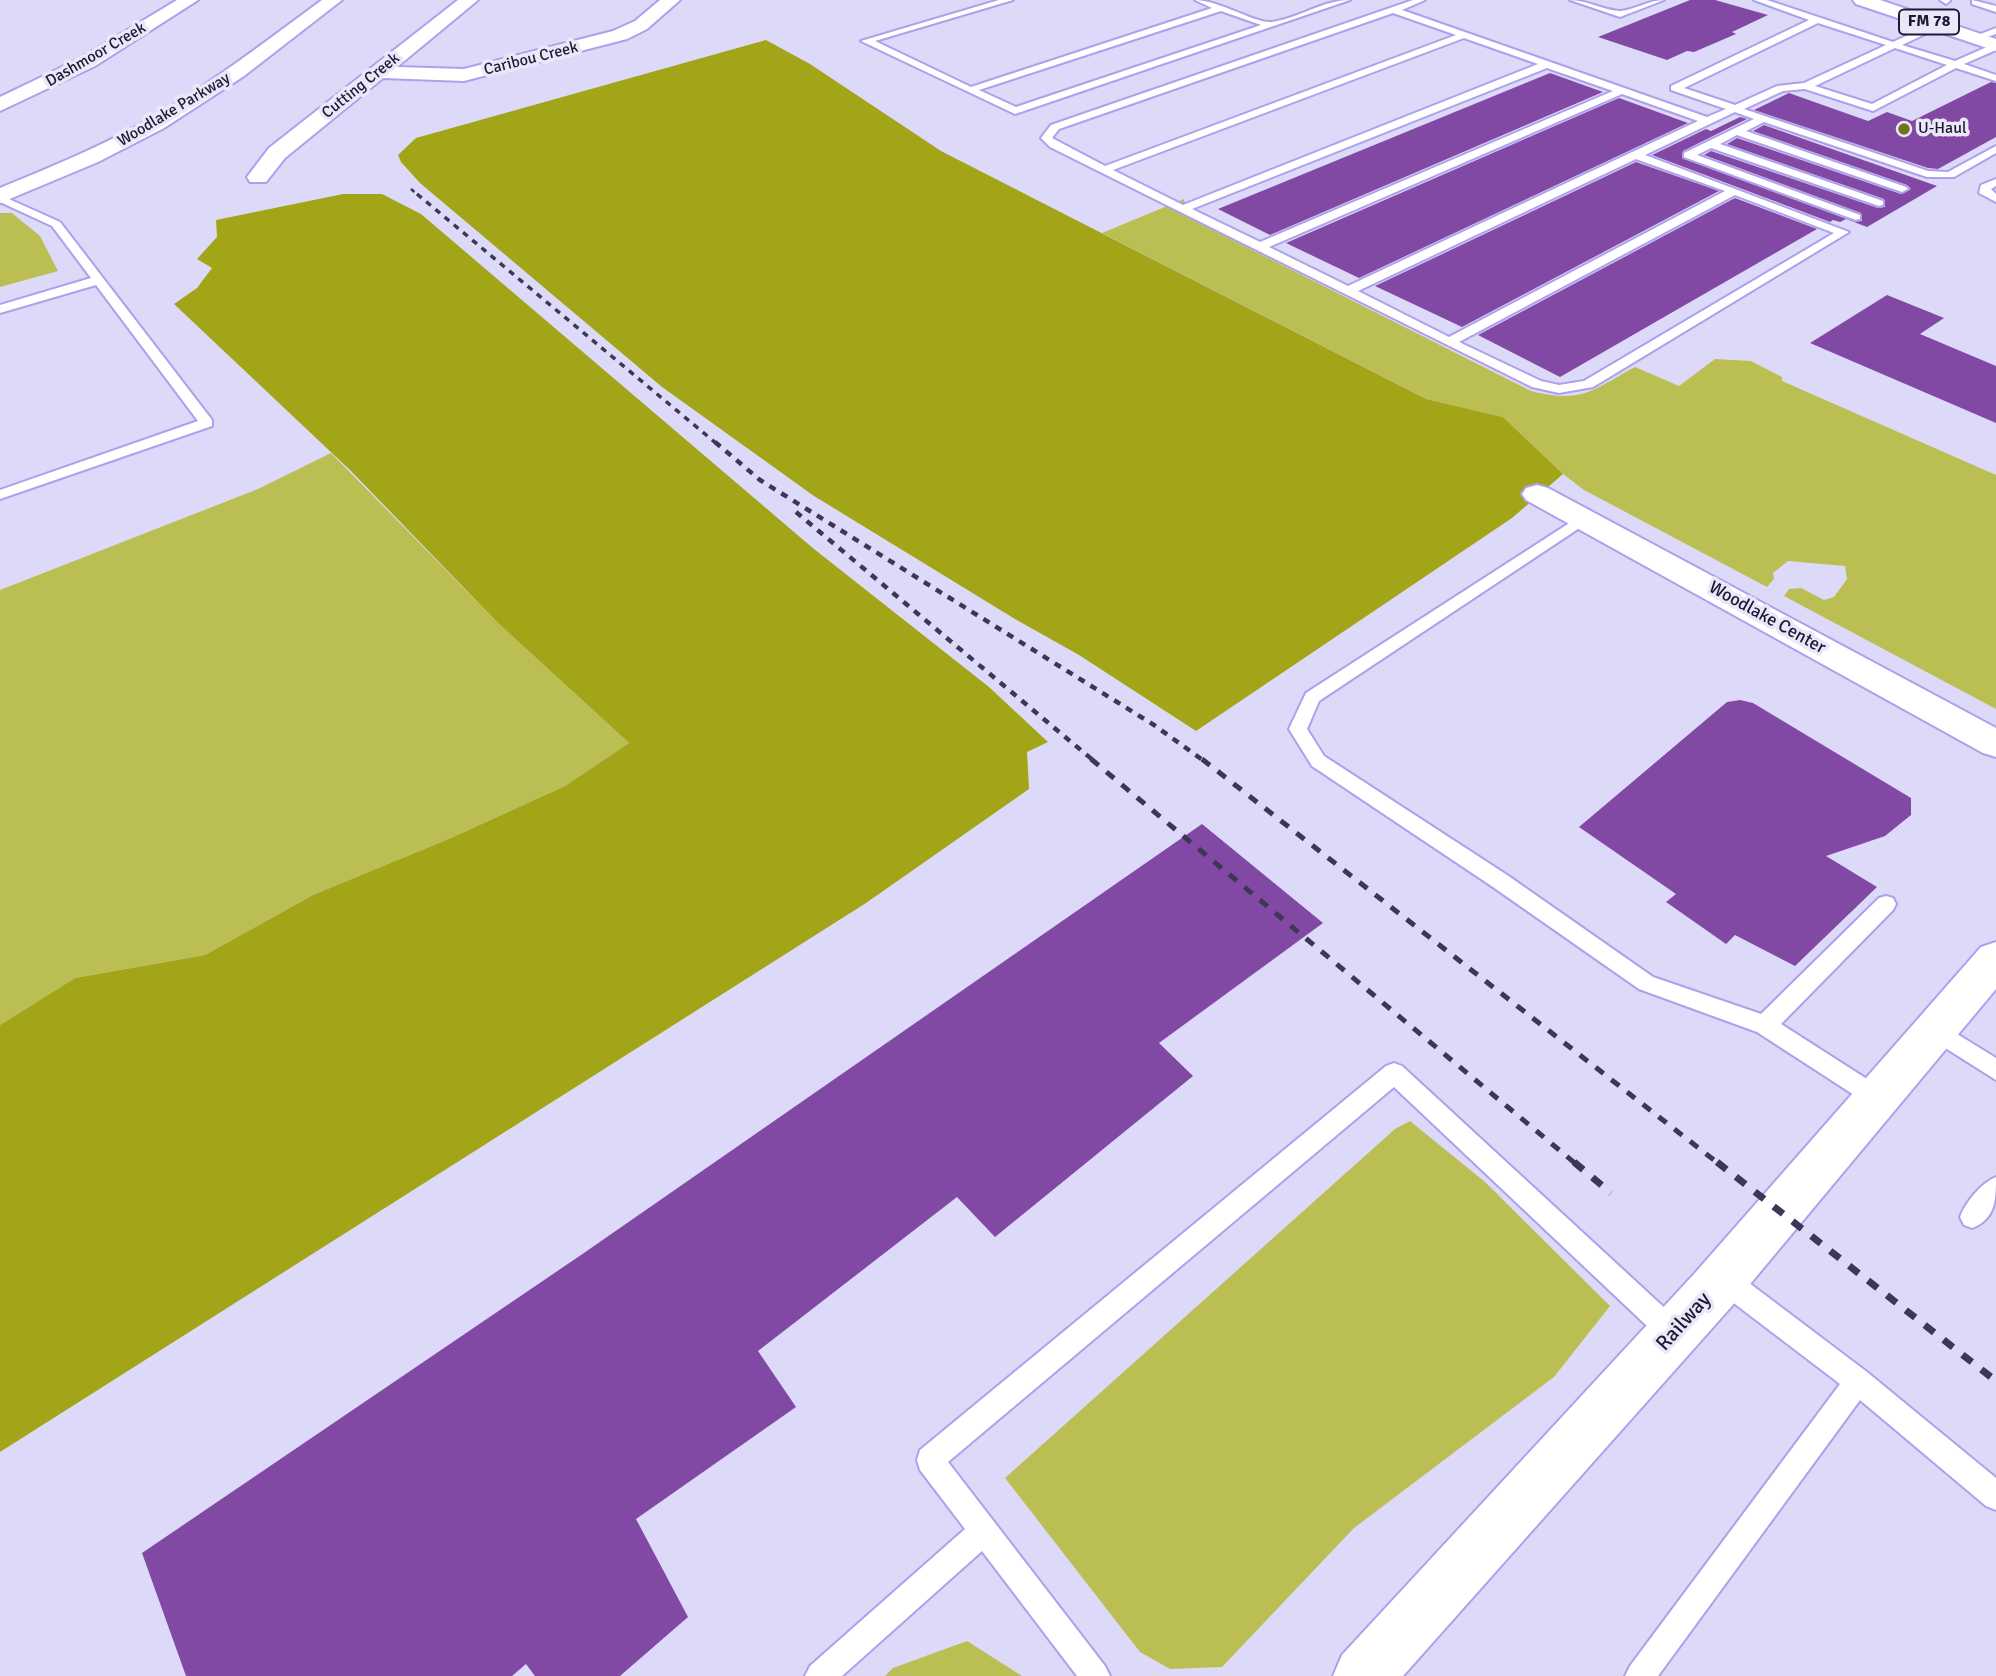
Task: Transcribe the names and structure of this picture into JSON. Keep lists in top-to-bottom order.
{
  "streets": {
    "street": [
      "FM 78",
      "Dashmoor Creek",
      "Caribou Creek",
      "Cutting Creek",
      "Woodlake Parkway",
      "Woodlake Center",
      "Railway"
    ]
  },
  "crossings": [
    ["Caribou Creek", "Cutting Creek"]
  ],
  "places": ["U-Haul"]
}
